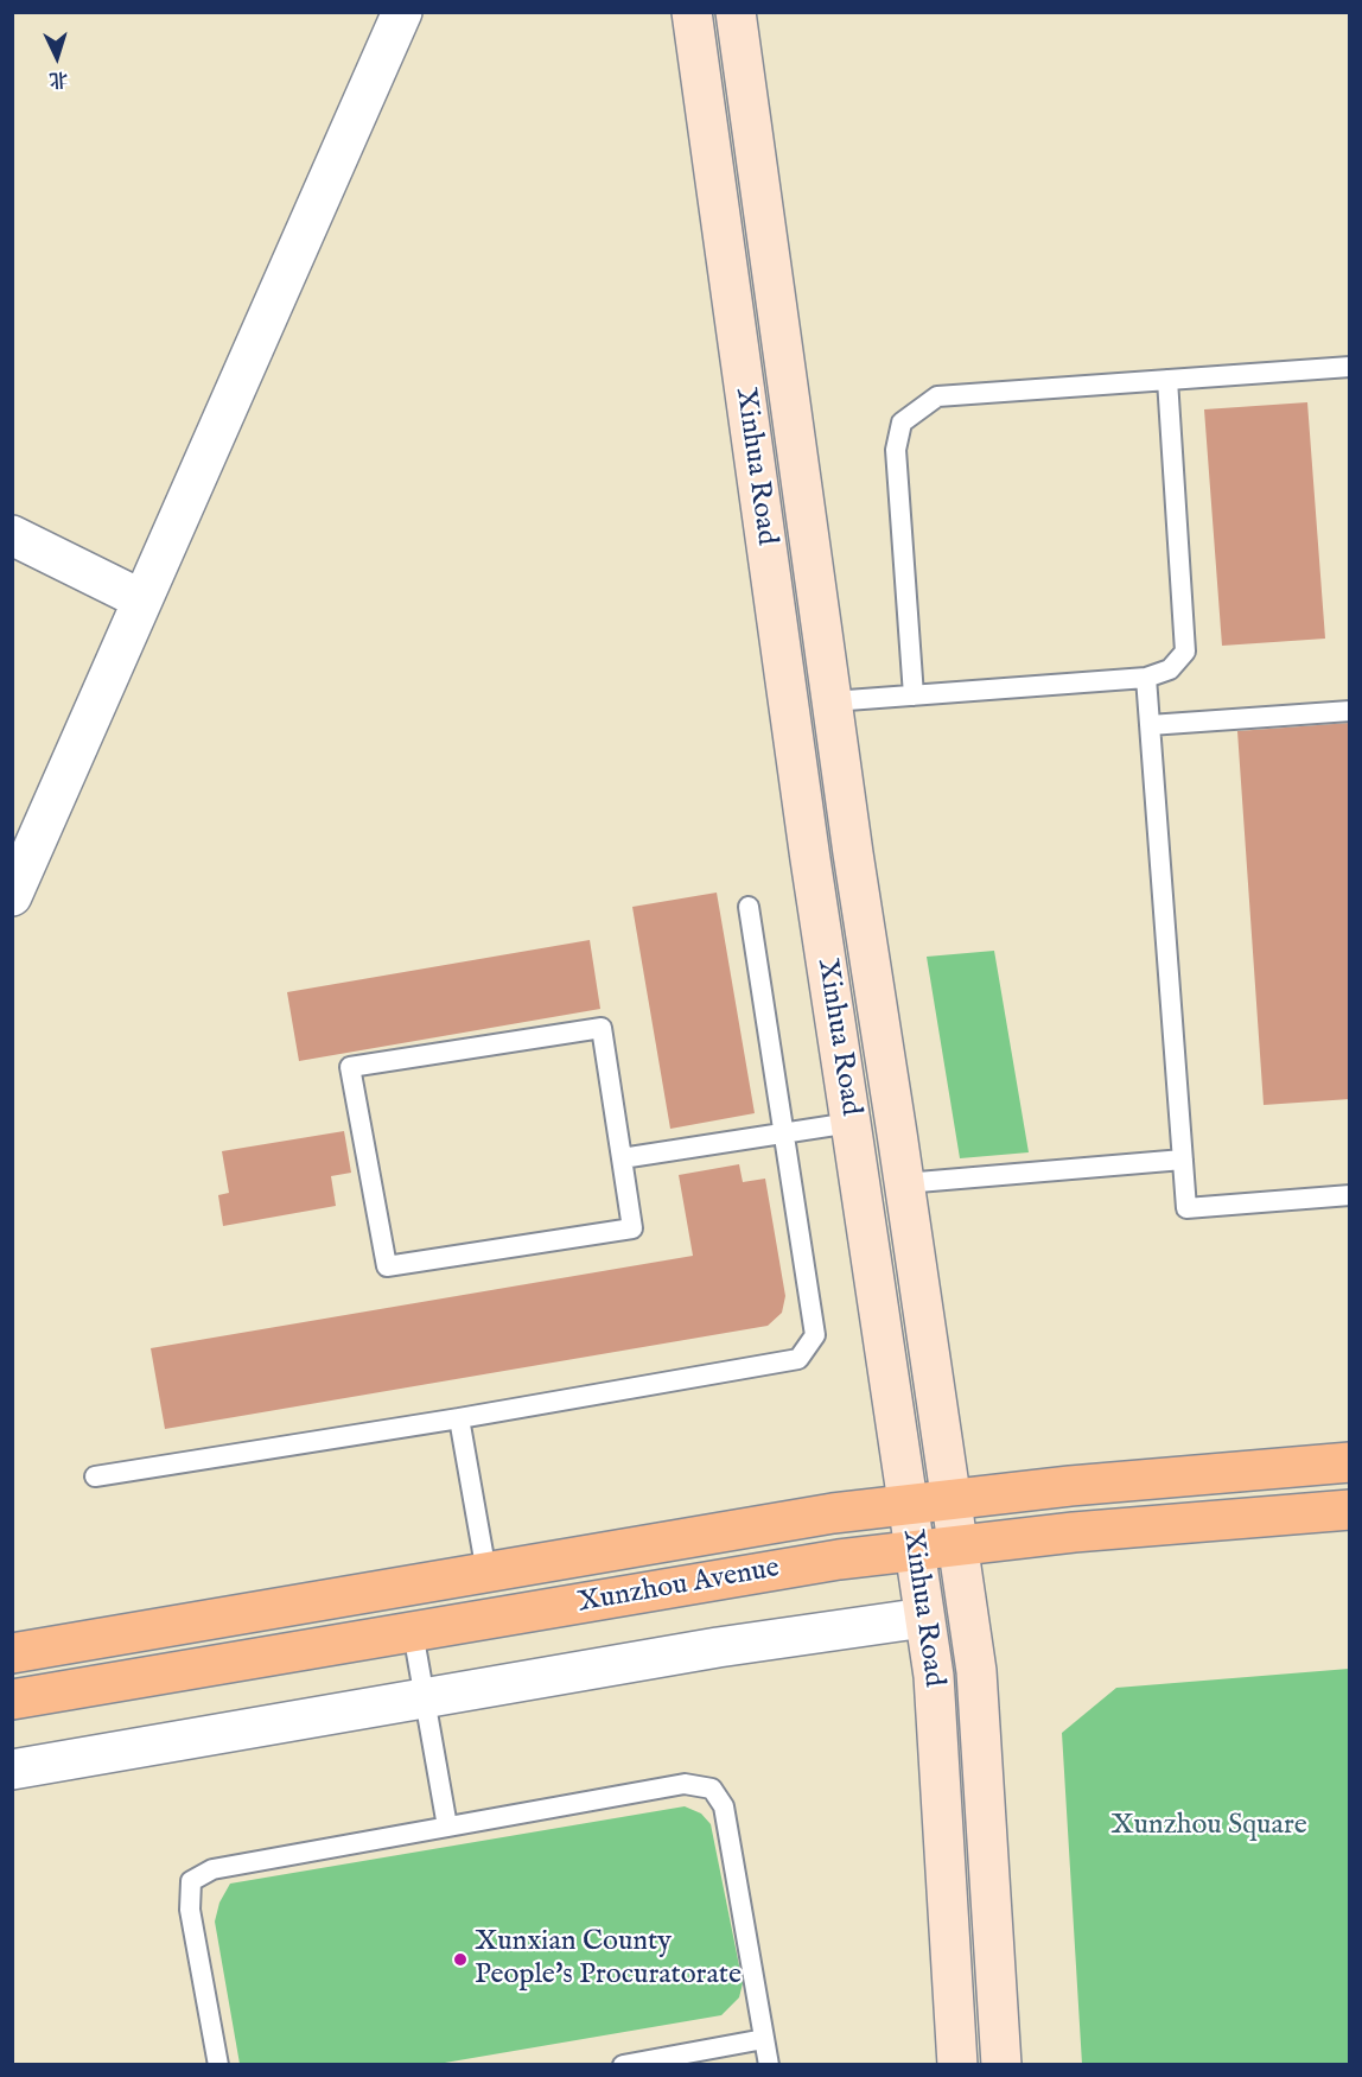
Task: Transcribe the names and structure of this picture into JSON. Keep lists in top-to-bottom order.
{
  "streets": {
    "main road": ["Xinhua Road", "Xunzhou Avenue"]
  },
  "crossings": [
    ["Xinhua Road", "Xunzhou Avenue"]
  ],
  "parks": ["Xunzhou Square"],
  "places": ["Xunxian County People's Procuratorate"],
  "north": "bottom"
}
